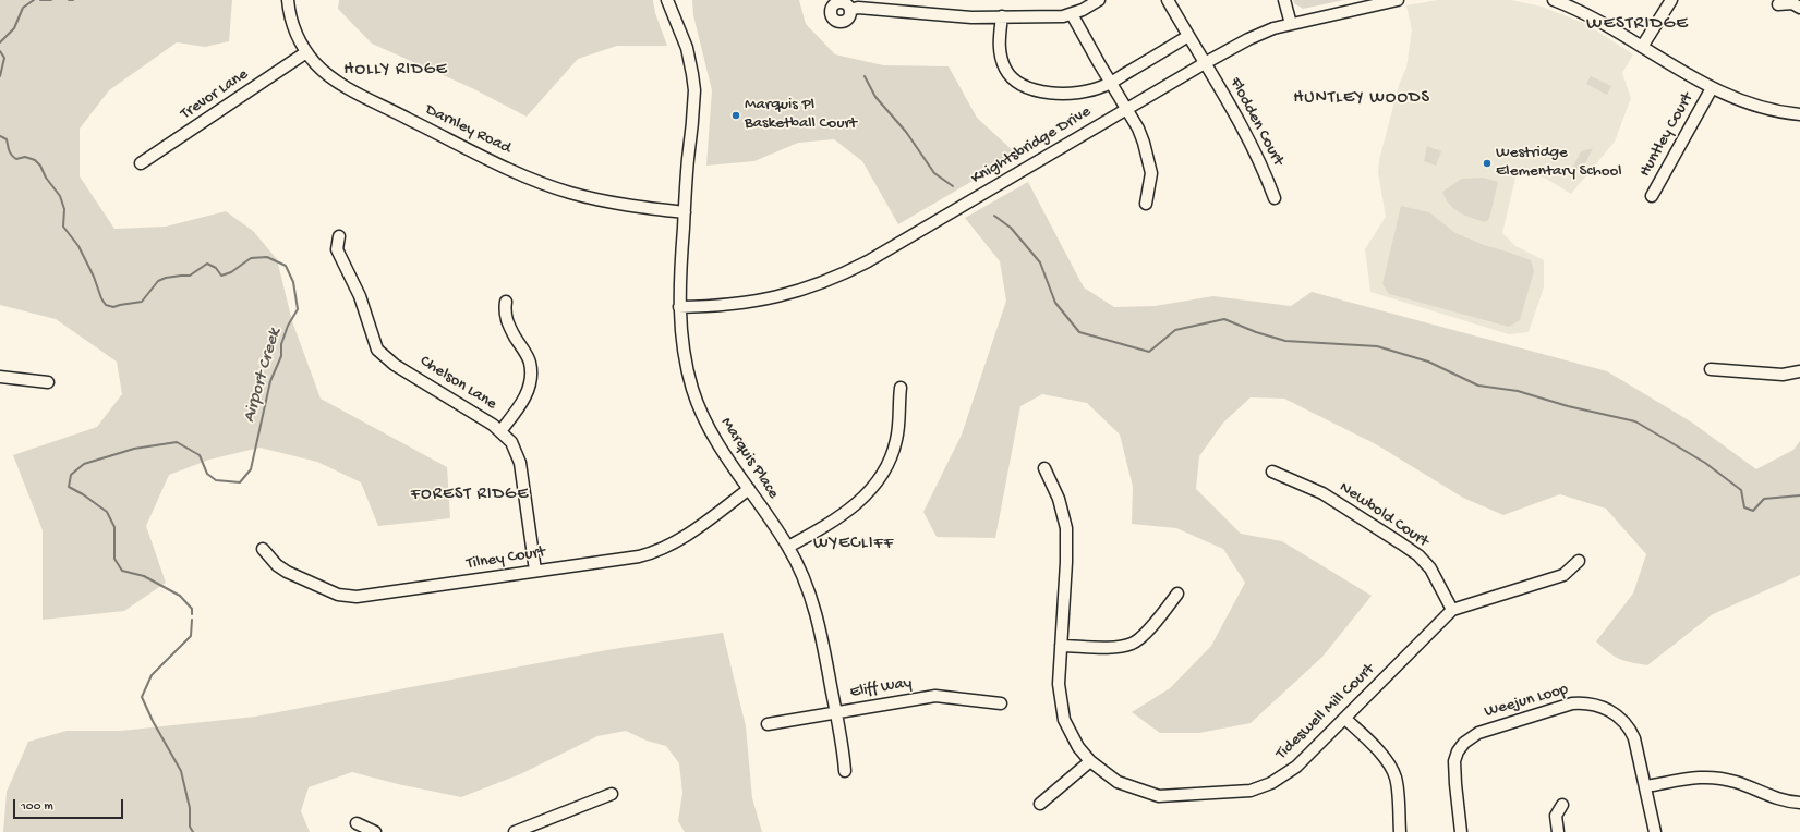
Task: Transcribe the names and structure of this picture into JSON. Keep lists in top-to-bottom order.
{
  "streets": {
    "street": [
      "Trevor Lane",
      "Flodden Court",
      "Darnley Road",
      "Huntley Court",
      "Knightsbridge Drive",
      "Chelson Lane",
      "Marquis Place",
      "Newbold Court",
      "Tilney Court",
      "Eliff Way",
      "Weejun Loop",
      "Tideswell Mill Court"
    ]
  },
  "crossings": [
    ["Trevor Lane", "Darnley Road"],
    ["Flodden Court", "Knightsbridge Drive"],
    ["Darnley Road", "Marquis Place"],
    ["Knightsbridge Drive", "Marquis Place"],
    ["Chelson Lane", "Tilney Court"],
    ["Marquis Place", "Tilney Court"],
    ["Marquis Place", "Eliff Way"],
    ["Newbold Court", "Tideswell Mill Court"]
  ],
  "districts": [
    "WESTRIDGE",
    "HOLLY RIDGE",
    "HUNTLEY WOODS",
    "FOREST RIDGE",
    "WYECLIFF"
  ],
  "water": ["Airport Creek"],
  "places": ["Marquis Pl Basketball Court", "Westridge Elementary School"],
  "scale_bar": "100 m"
}
